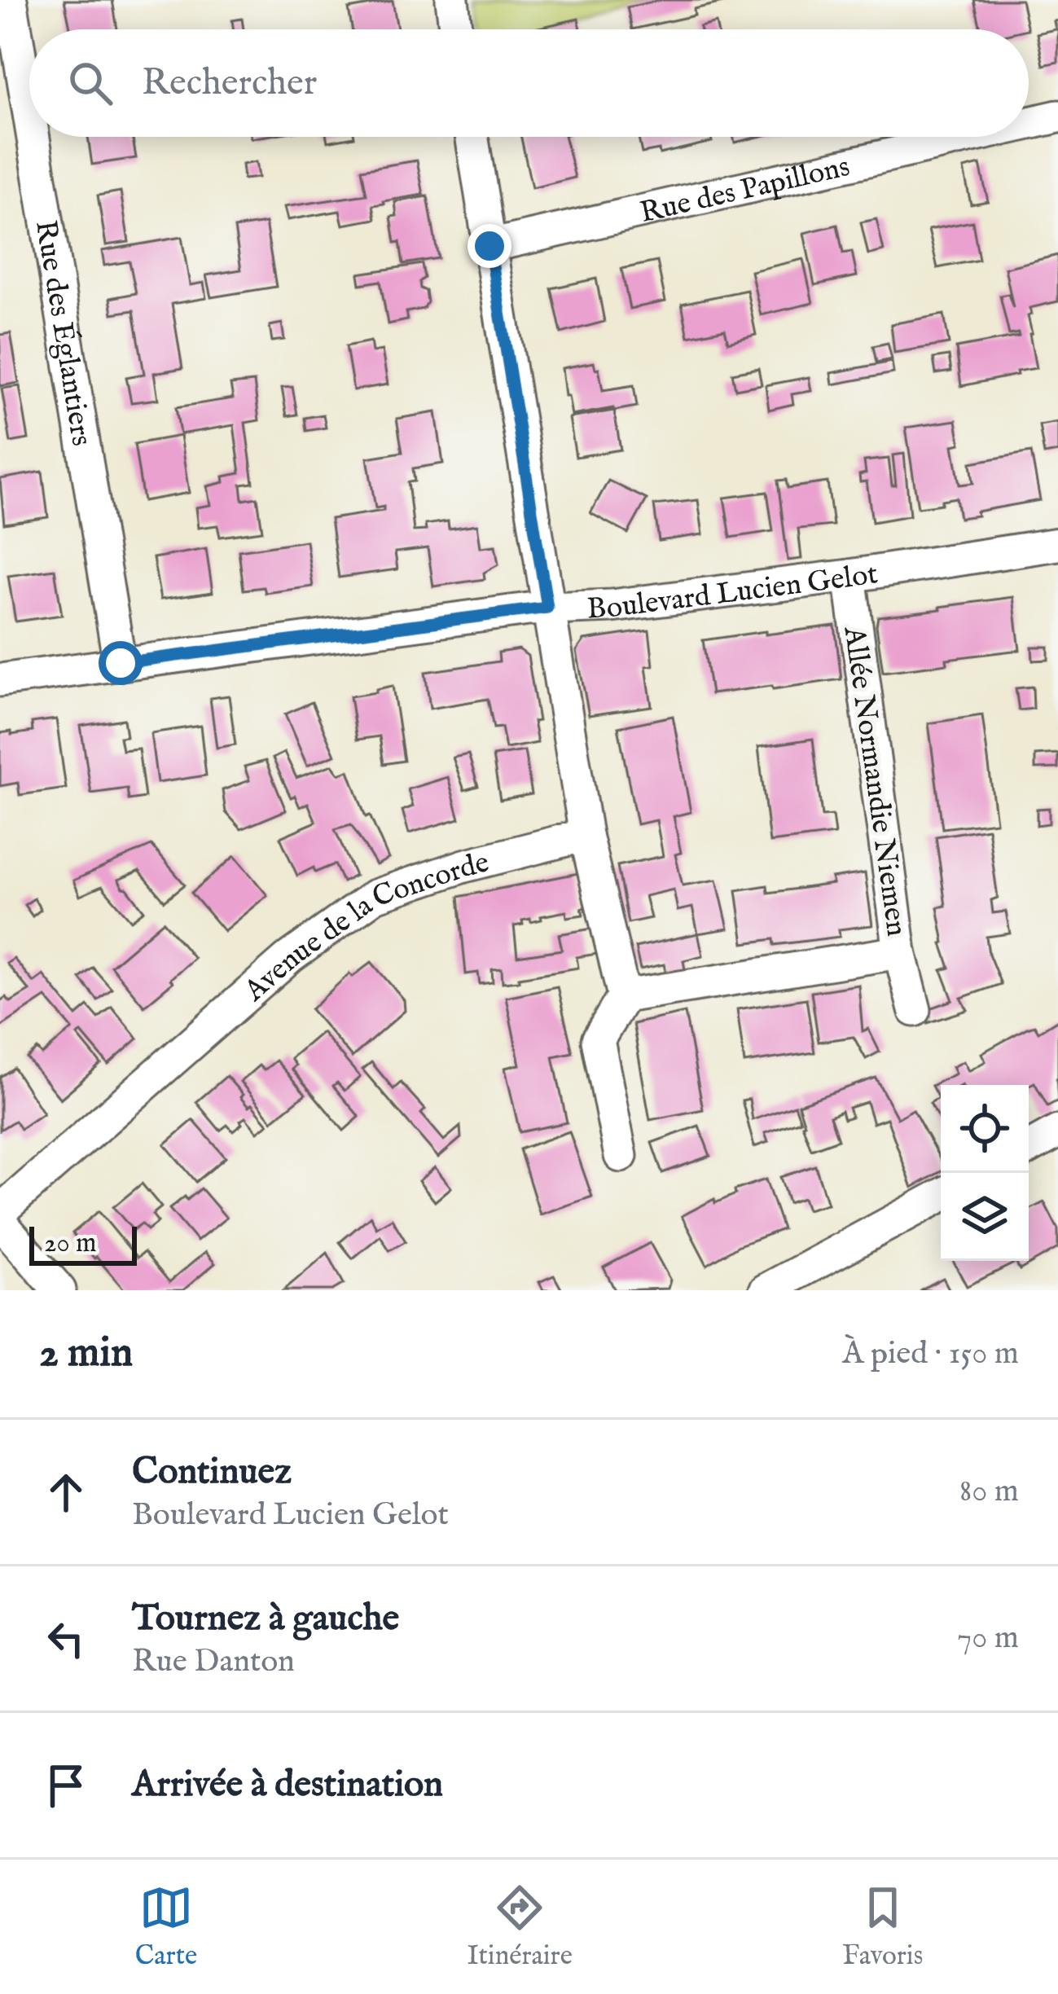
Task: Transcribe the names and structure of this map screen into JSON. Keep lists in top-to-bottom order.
{
  "streets": {
    "street": [
      "Rue des Papillons",
      "Rue des Églantiers",
      "Boulevard Lucien Gelot",
      "Allée Normandie Niemen",
      "Avenue de la Concorde"
    ]
  },
  "crossings": [
    ["Rue des Églantiers", "Boulevard Lucien Gelot"],
    ["Boulevard Lucien Gelot", "Allée Normandie Niemen"]
  ],
  "scale_bar": "20 m",
  "page": {
    "search": "Rechercher",
    "scale": "20 m",
    "heading": ["2 min", "À pied · 150 m"],
    "list": [
      ["Continuez", "Boulevard Lucien Gelot", "80 m"],
      ["Tournez à gauche", "Rue Danton", "70 m"],
      "Arrivée à destination"
    ],
    "nav": ["Carte", "Itinéraire", "Favoris"]
  }
}
